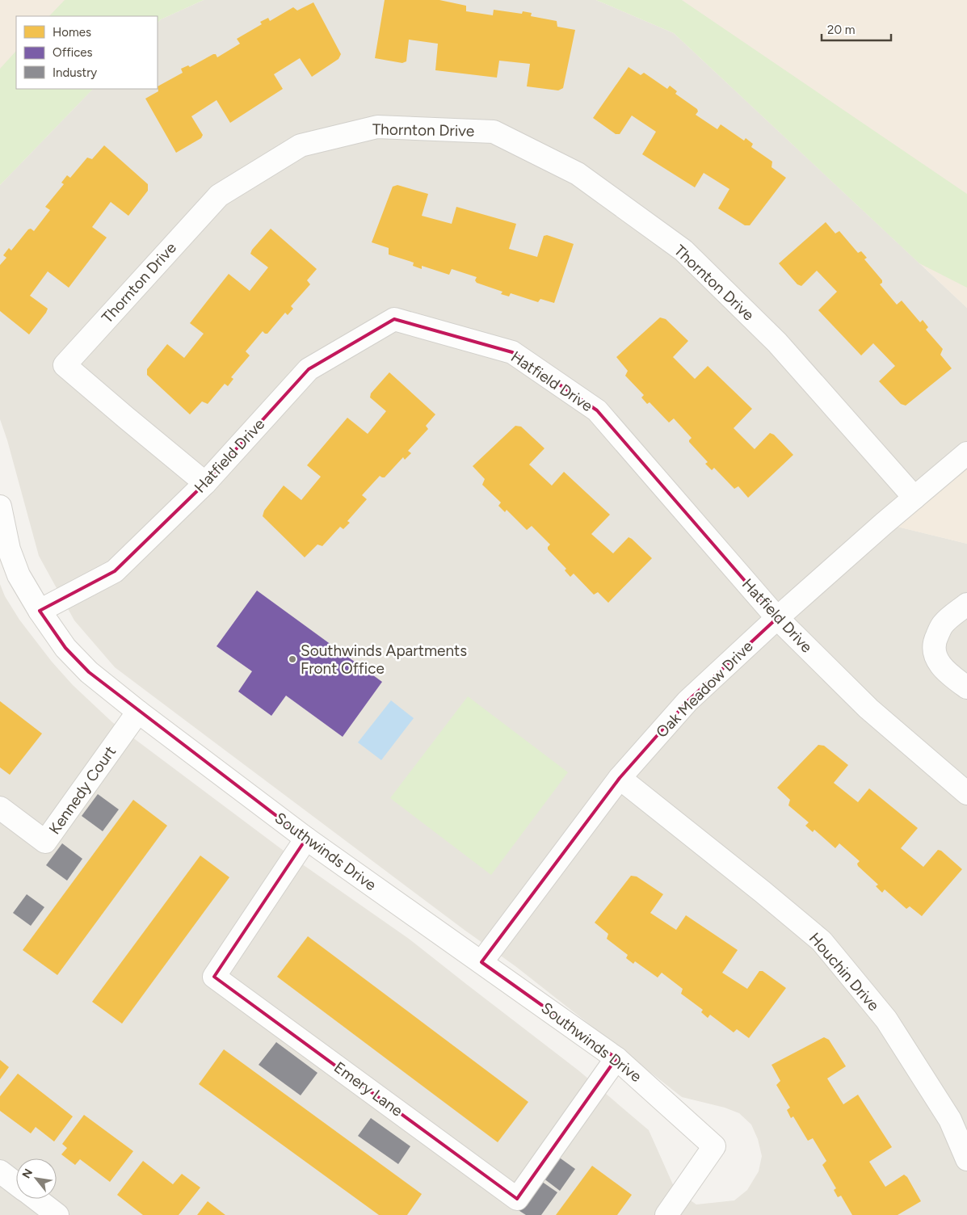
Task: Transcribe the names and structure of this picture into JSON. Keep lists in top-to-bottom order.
{
  "streets": {
    "street": [
      "Thornton Drive",
      "Hatfield Drive",
      "Oak Meadow Drive",
      "Kennedy Court",
      "Southwinds Drive",
      "Houchin Drive",
      "Emery Lane"
    ]
  },
  "crossings": [
    ["Thornton Drive", "Hatfield Drive"],
    ["Thornton Drive", "Oak Meadow Drive"],
    ["Hatfield Drive", "Oak Meadow Drive"],
    ["Hatfield Drive", "Southwinds Drive"],
    ["Oak Meadow Drive", "Southwinds Drive"],
    ["Oak Meadow Drive", "Houchin Drive"],
    ["Kennedy Court", "Southwinds Drive"],
    ["Southwinds Drive", "Emery Lane"]
  ],
  "places": ["Southwinds Apartments Front Office"],
  "legend": ["Homes", "Offices", "Industry"],
  "scale_bar": "20 m",
  "north": "top left"
}
